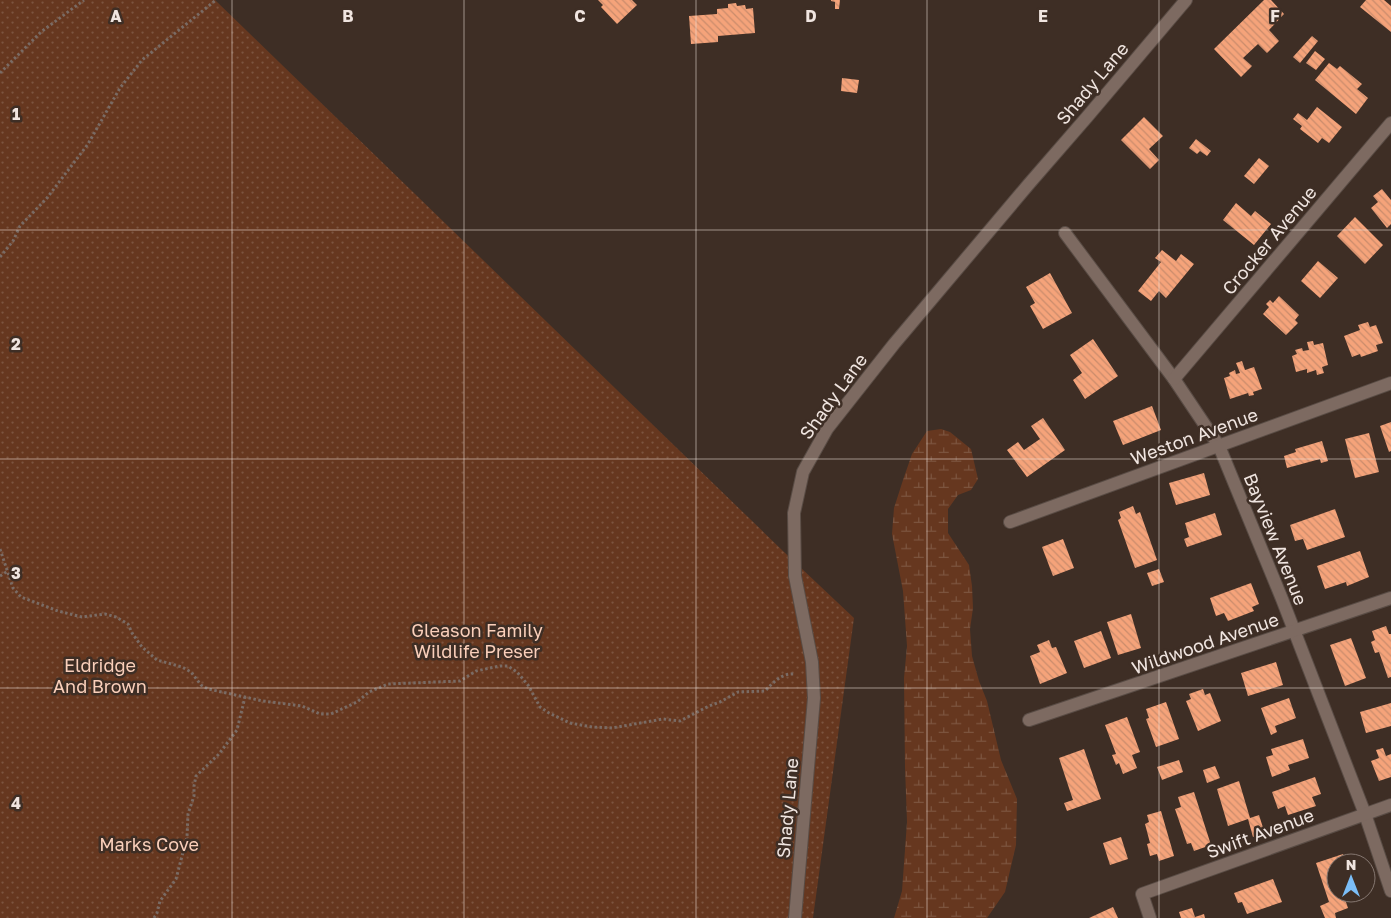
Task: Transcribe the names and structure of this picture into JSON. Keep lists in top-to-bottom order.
{
  "streets": {
    "street": [
      "Shady Lane",
      "Crocker Avenue",
      "Weston Avenue",
      "Bayview Avenue",
      "Wildwood Avenue",
      "Swift Avenue"
    ]
  },
  "crossings": [
    ["Crocker Avenue", "Bayview Avenue"],
    ["Weston Avenue", "Bayview Avenue"],
    ["Bayview Avenue", "Wildwood Avenue"],
    ["Bayview Avenue", "Swift Avenue"]
  ],
  "parks": ["Gleason Family Wildlife Preser", "Eldridge And Brown", "Marks Cove"],
  "north": "top",
  "grid": {
    "columns": [
      "A",
      "B",
      "C",
      "D",
      "E",
      "F"
    ],
    "rows": [
      "1",
      "2",
      "3",
      "4"
    ]
  }
}
